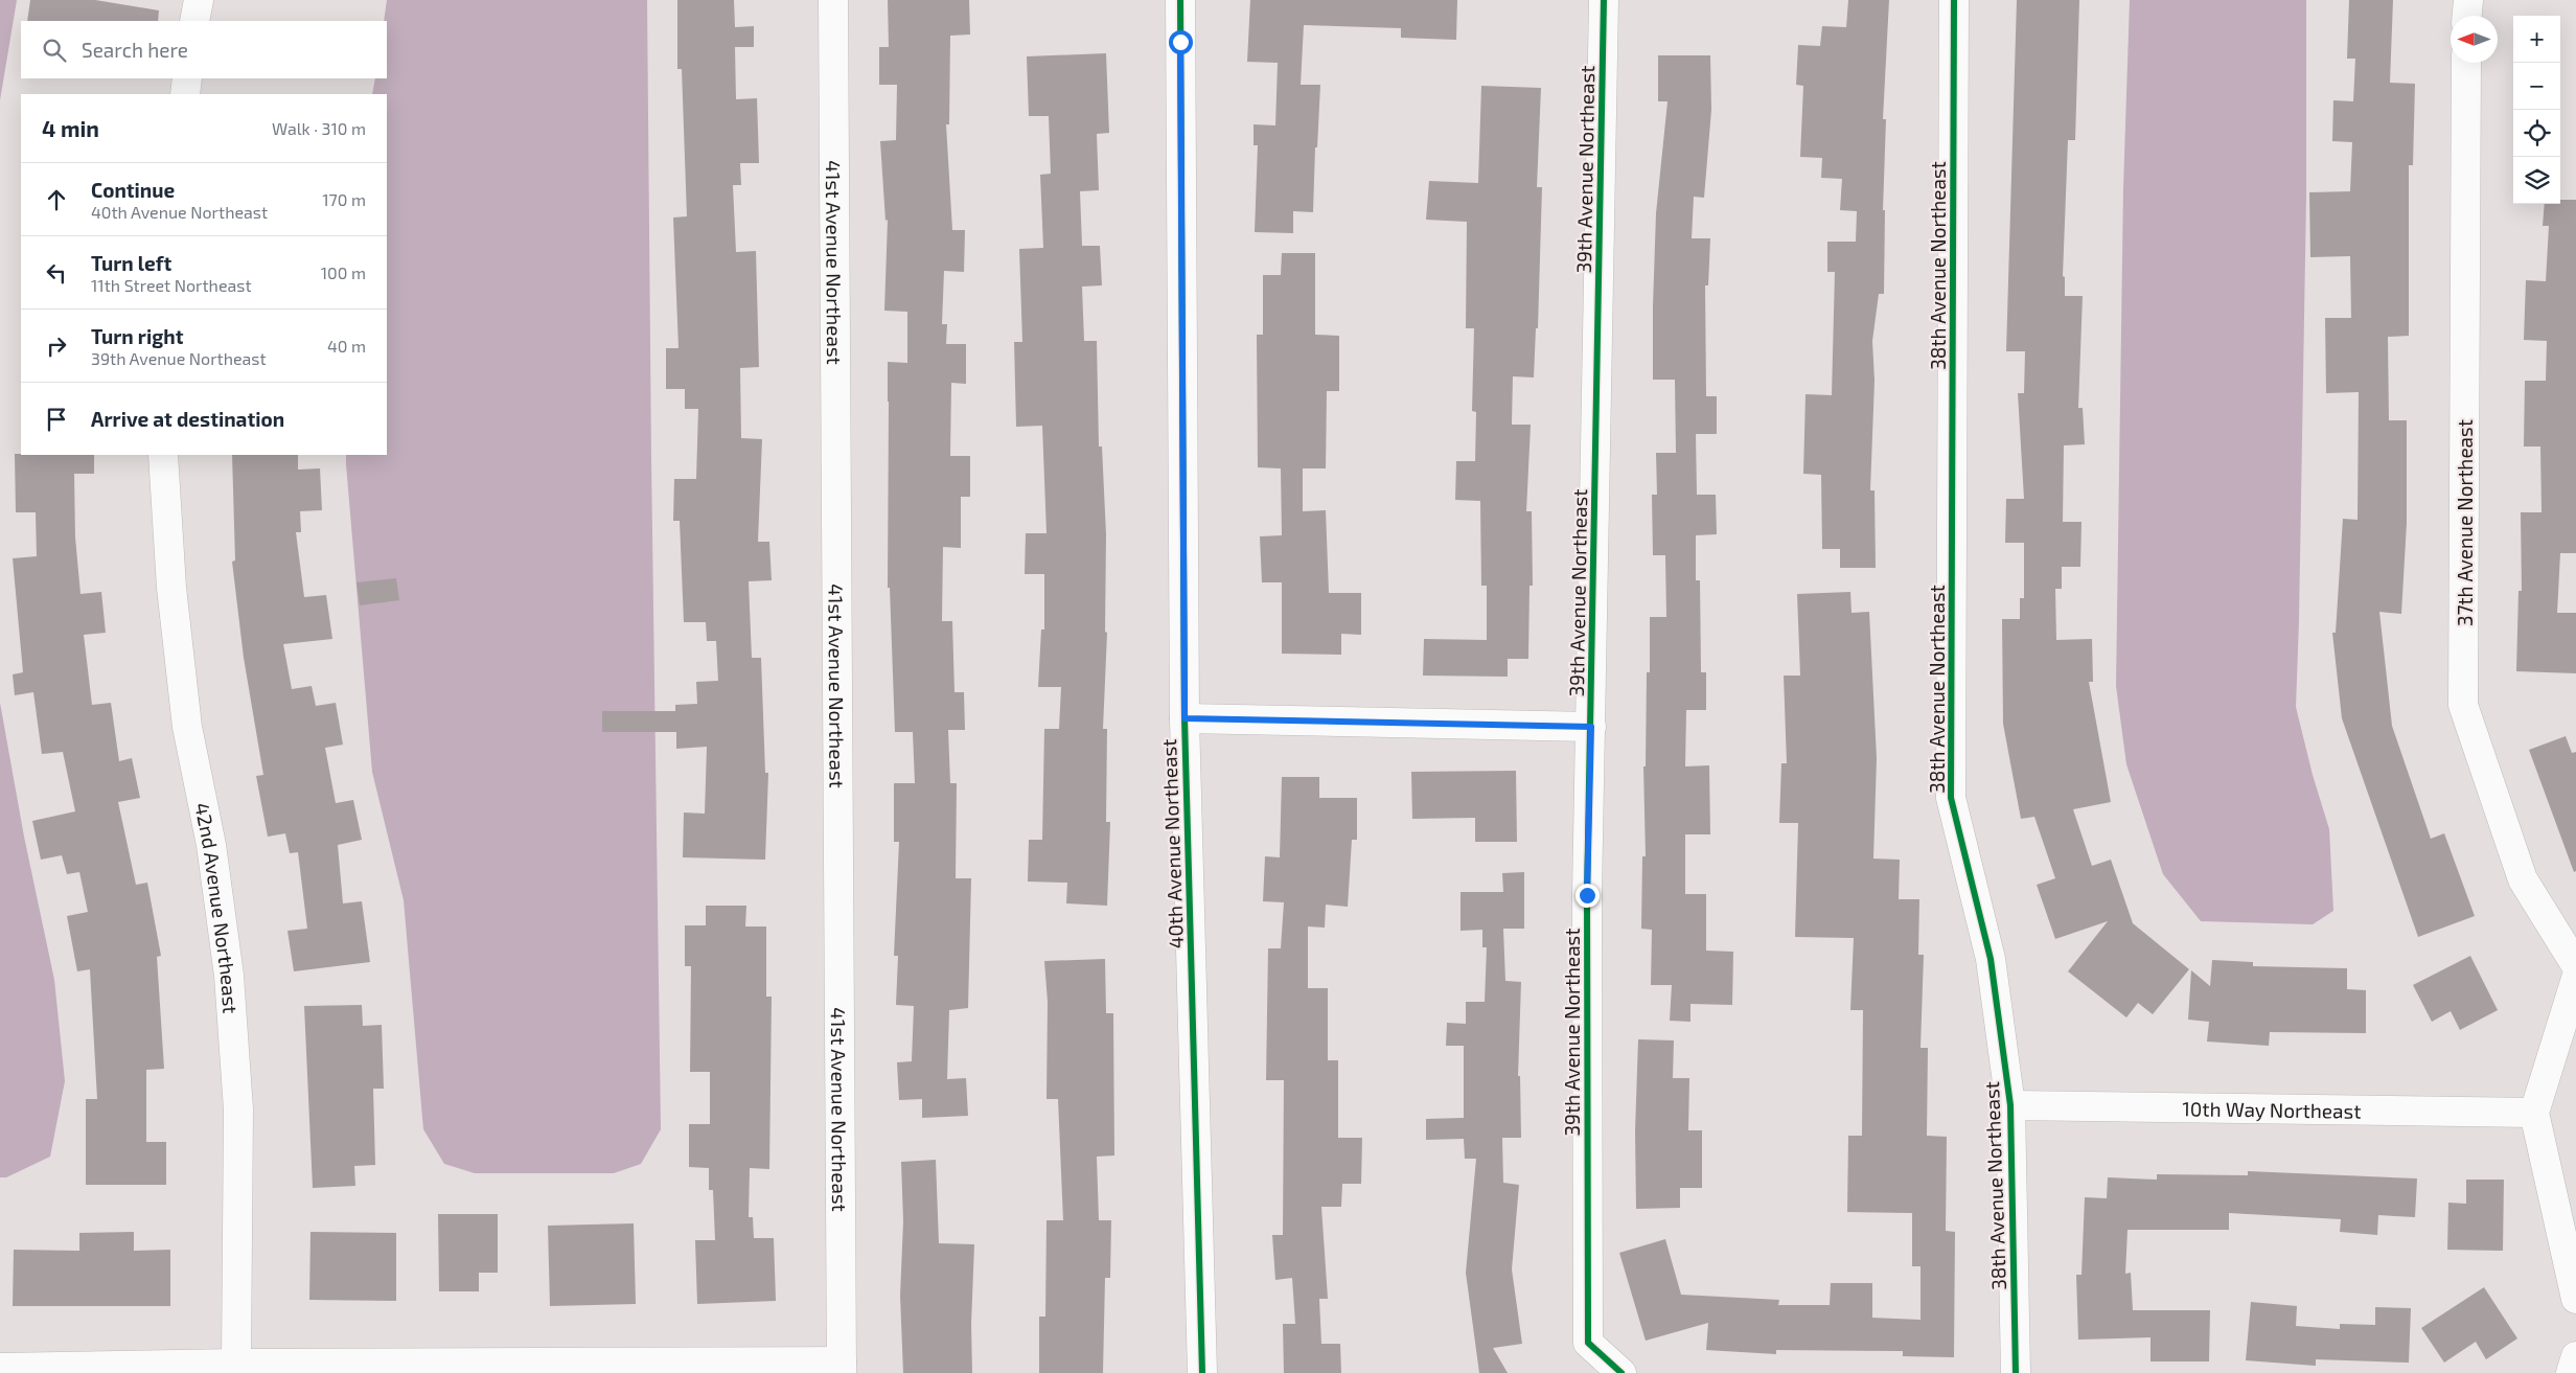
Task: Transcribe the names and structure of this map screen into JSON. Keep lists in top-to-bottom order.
{
  "streets": {
    "street": [
      "39th Avenue Northeast",
      "41st Avenue Northeast",
      "38th Avenue Northeast",
      "37th Avenue Northeast",
      "40th Avenue Northeast",
      "42nd Avenue Northeast",
      "10th Way Northeast"
    ]
  },
  "crossings": [
    ["38th Avenue Northeast", "10th Way Northeast"]
  ],
  "north": "left",
  "page": {
    "map_buttons": ["+", "−"],
    "search": "Search here",
    "heading": ["4 min", "Walk · 310 m"],
    "list": [
      ["Continue", "40th Avenue Northeast", "170 m"],
      ["Turn left", "11th Street Northeast", "100 m"],
      ["Turn right", "39th Avenue Northeast", "40 m"],
      "Arrive at destination"
    ]
  }
}
